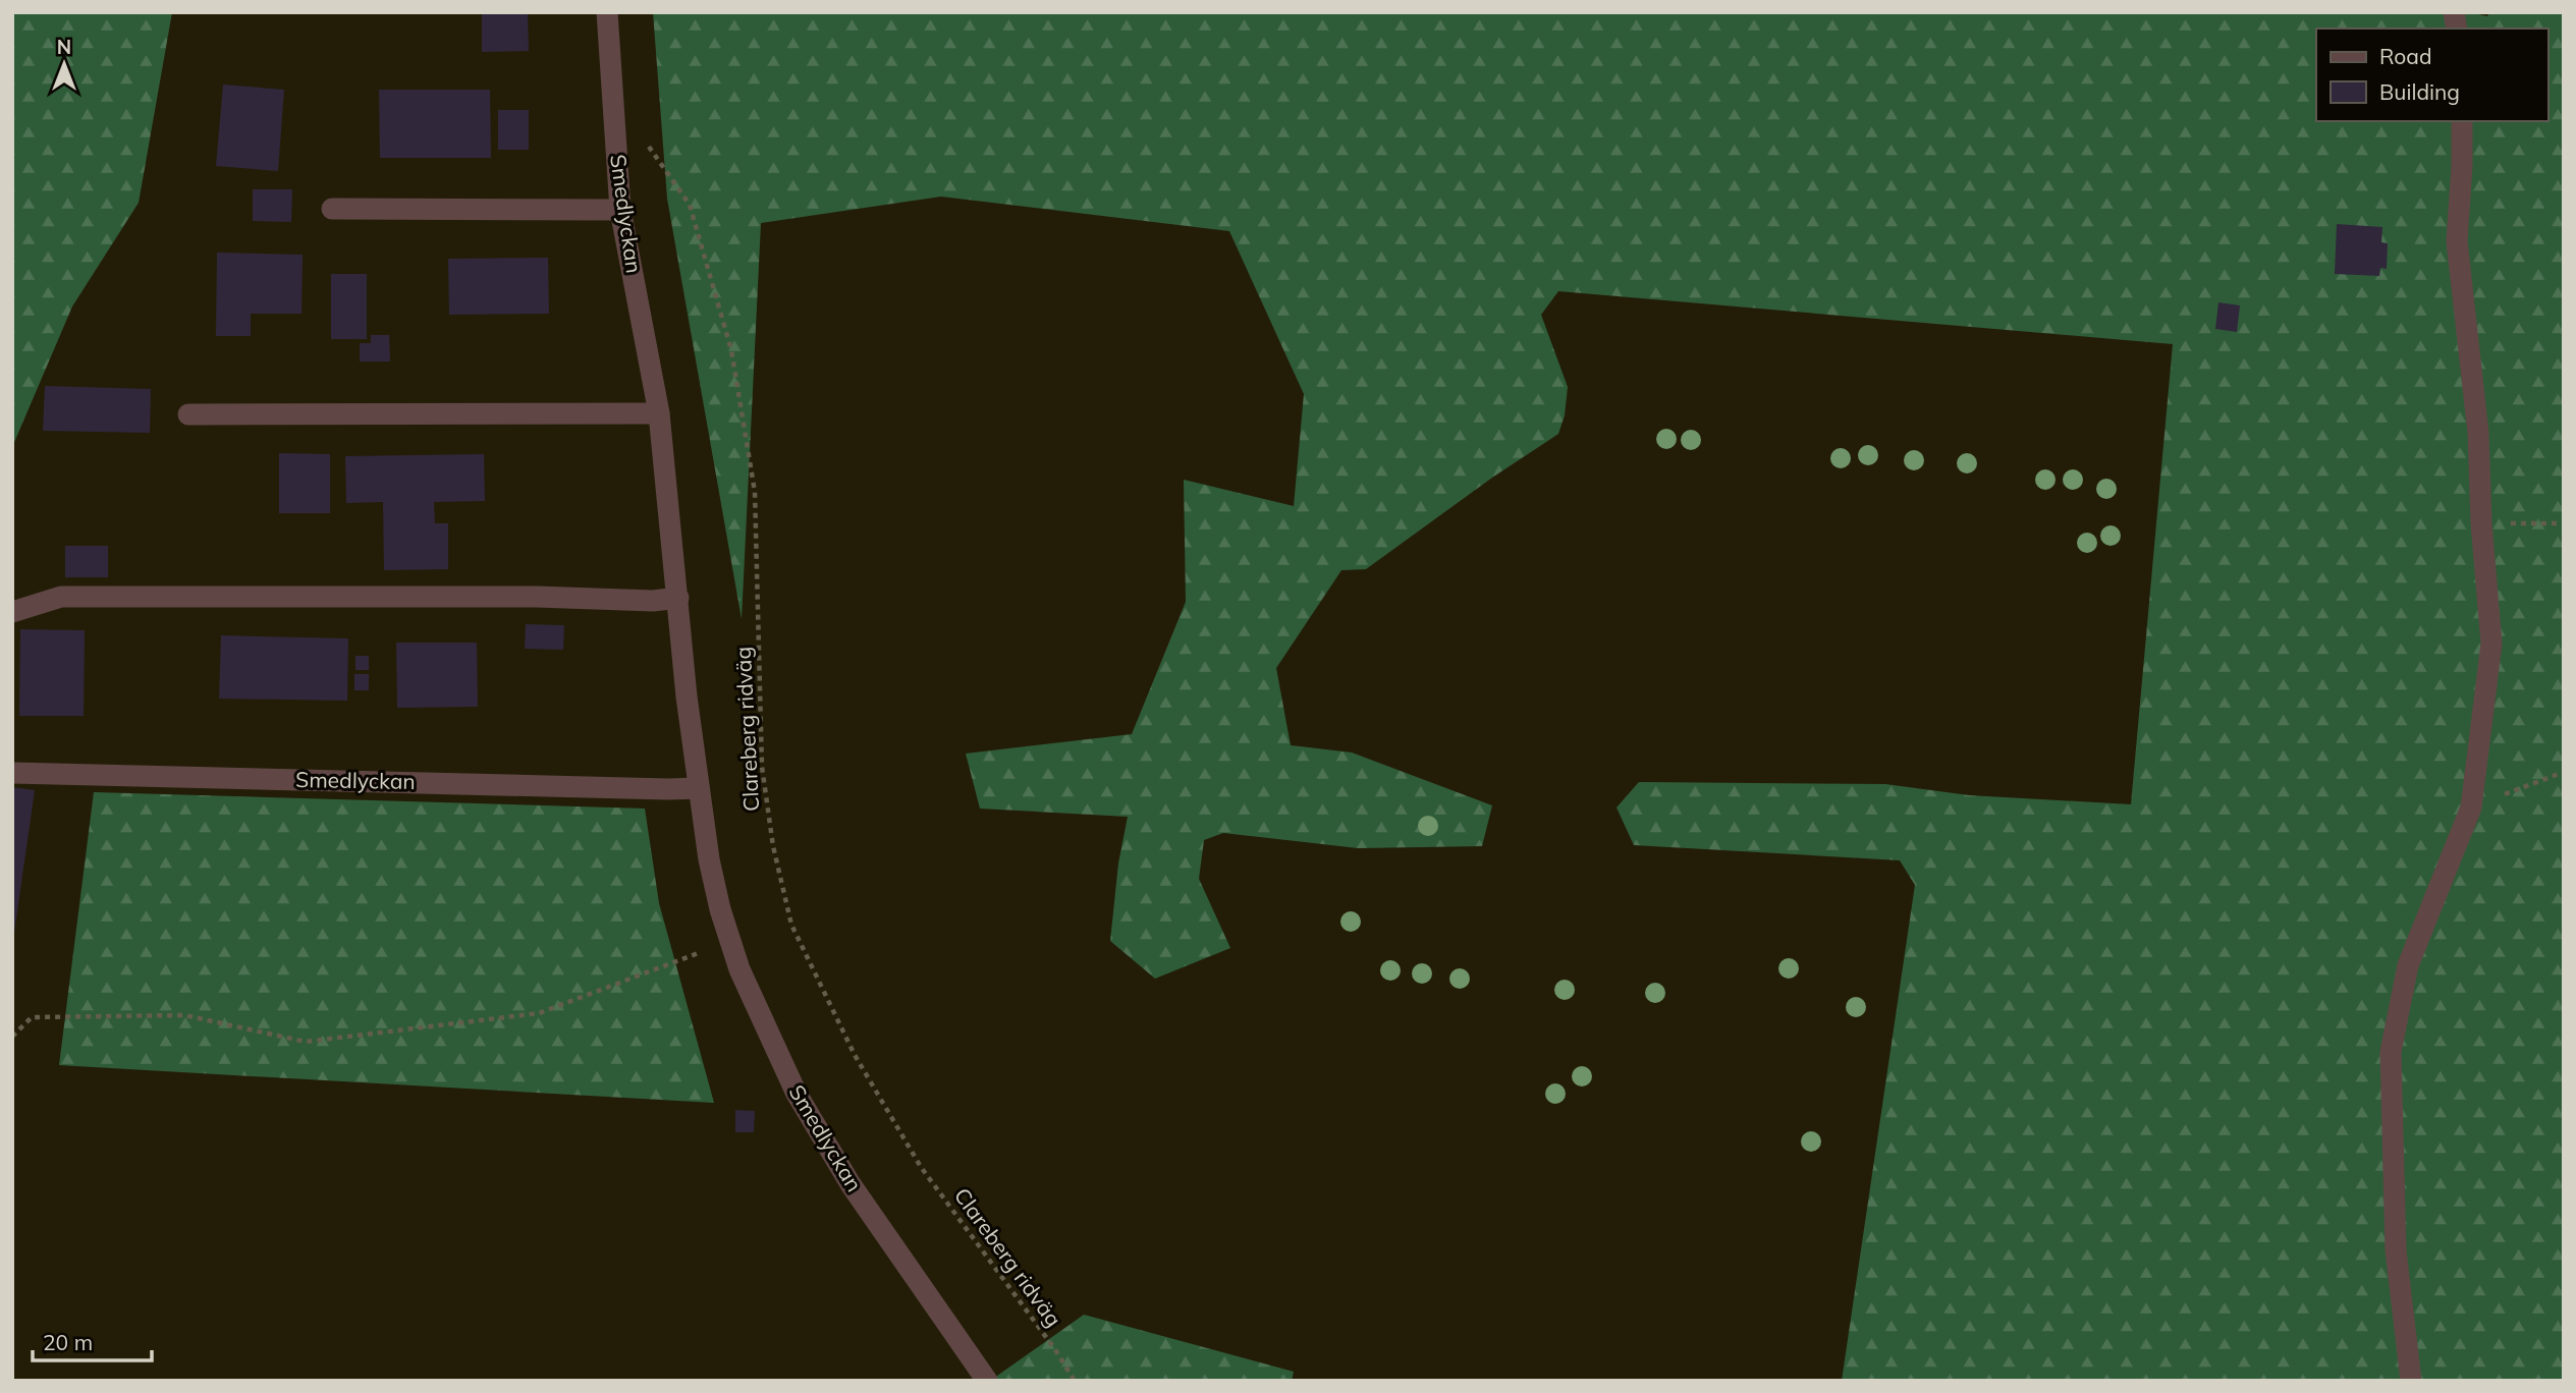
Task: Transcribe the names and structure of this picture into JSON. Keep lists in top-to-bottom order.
{
  "streets": {
    "street": ["Smedlyckan"],
    "path": ["Clareberg ridväg"]
  },
  "legend": ["Road", "Building"],
  "scale_bar": "20 m",
  "north": "top"
}
